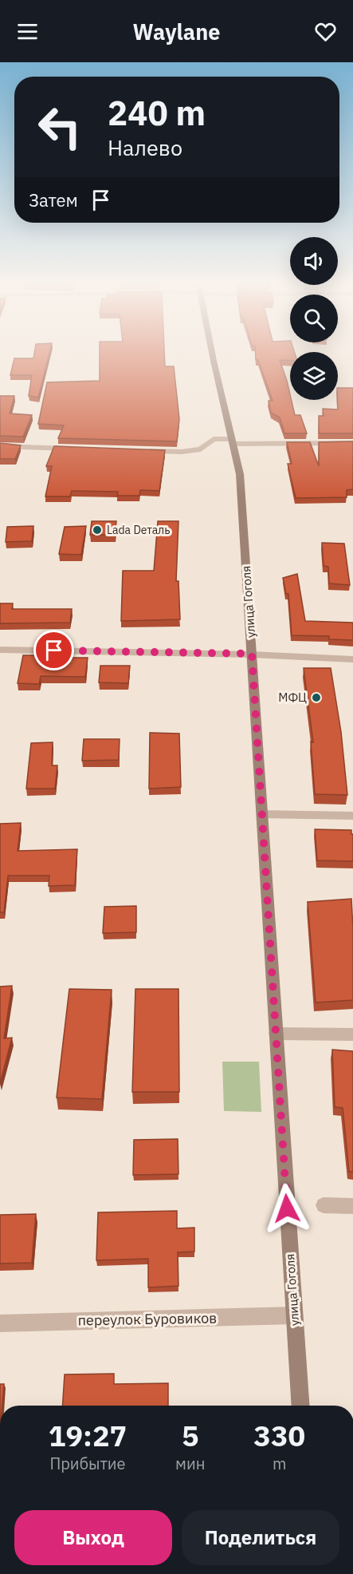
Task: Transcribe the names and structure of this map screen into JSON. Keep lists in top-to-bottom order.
{
  "streets": {
    "main road": ["улица Гоголя"],
    "street": ["переулок Буровиков"]
  },
  "crossings": [
    ["улица Гоголя", "переулок Буровиков"]
  ],
  "places": ["Lada Dеталь", "МФЦ"],
  "page": {
    "header": "Waylane",
    "turn": ["240 m", "Налево"],
    "then": "Затем",
    "eta": [
      "19:27",
      "Прибытие",
      "5",
      "мин",
      "330",
      "m"
    ],
    "buttons": ["Выход", "Поделиться"]
  }
}
